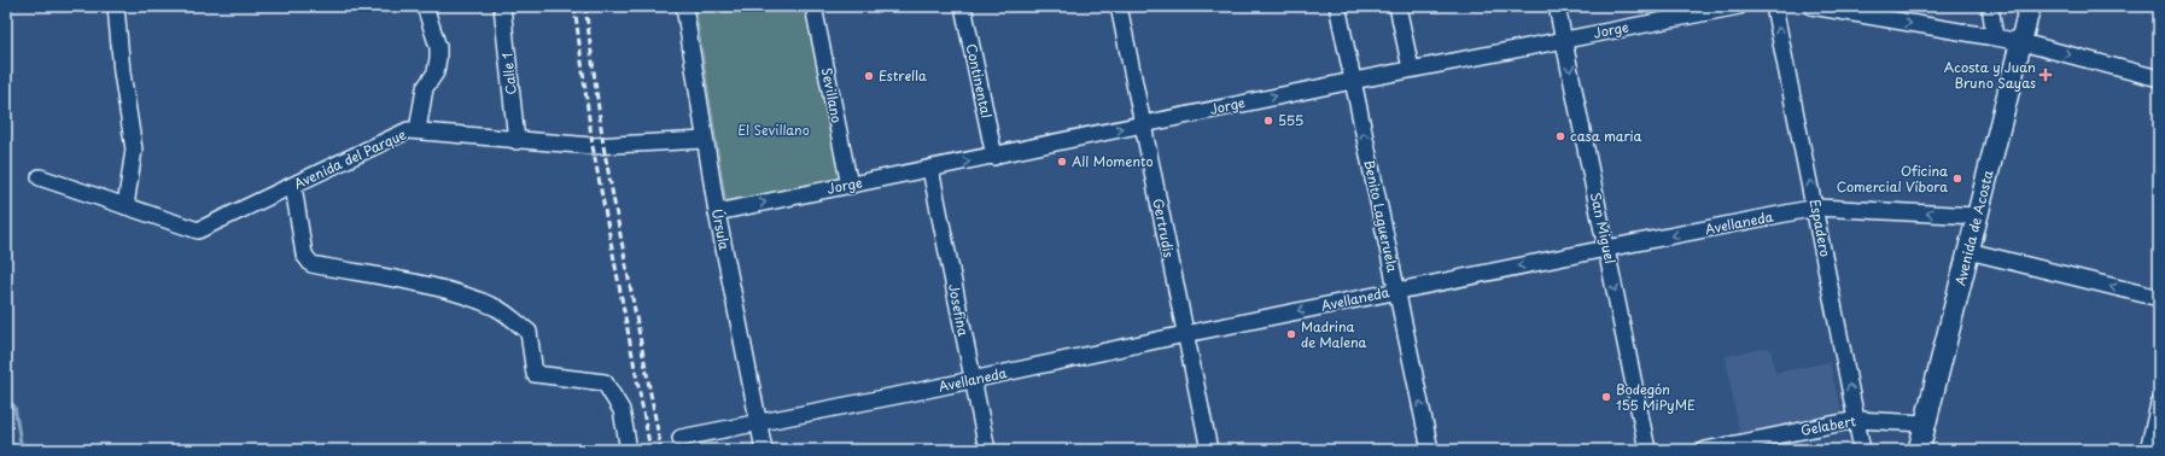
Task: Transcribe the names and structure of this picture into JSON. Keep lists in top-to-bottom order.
{
  "streets": {
    "main road": ["Avenida de Acosta"],
    "street": [
      "Jorge",
      "Calle 1",
      "Continental",
      "Sevillano",
      "Avenida del Parque",
      "Benito Lagueruela",
      "Avellaneda",
      "Gertrudis",
      "San Miguel",
      "Espadero",
      "Úrsula",
      "Josefina",
      "Gelabert"
    ]
  },
  "crossings": [
    ["Jorge", "Continental"],
    ["Jorge", "Sevillano"],
    ["Jorge", "Benito Lagueruela"],
    ["Jorge", "Gertrudis"],
    ["Jorge", "San Miguel"],
    ["Jorge", "Úrsula"],
    ["Jorge", "Josefina"],
    ["Calle 1", "Avenida del Parque"],
    ["Avenida del Parque", "Úrsula"],
    ["Benito Lagueruela", "Avellaneda"],
    ["Avellaneda", "Gertrudis"],
    ["Avellaneda", "San Miguel"],
    ["Avellaneda", "Espadero"],
    ["Avellaneda", "Avenida de Acosta"],
    ["Avellaneda", "Úrsula"],
    ["Avellaneda", "Josefina"],
    ["Espadero", "Gelabert"],
    ["Avenida de Acosta", "Gelabert"]
  ],
  "one_way": [
    "Jorge",
    "Benito Lagueruela",
    "Avellaneda",
    "San Miguel",
    "Espadero"
  ],
  "parks": ["El Sevillano"],
  "places": {
    "health": ["Acosta y Juan Bruno Sayas"],
    "other": [
      "Estrella",
      "555",
      "casa maria",
      "All Momento",
      "Oficina Comercial Víbora",
      "Madrina de Malena",
      "Bodegón 155 MiPyME"
    ]
  }
}
